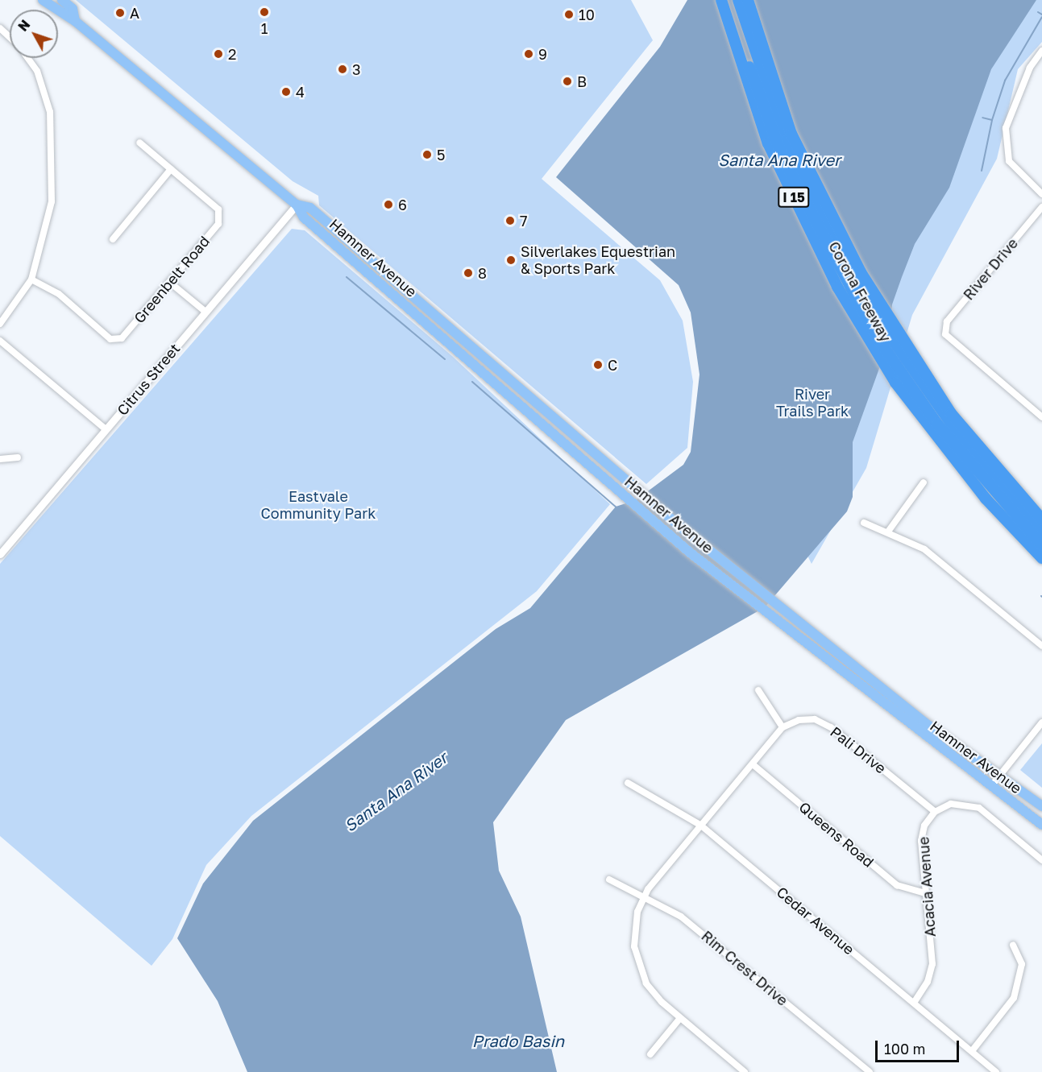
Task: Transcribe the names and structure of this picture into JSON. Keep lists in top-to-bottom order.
{
  "streets": {
    "highway": ["I 15", "Corona Freeway"],
    "main road": ["Hamner Avenue"],
    "street": [
      "River Drive",
      "Greenbelt Road",
      "Citrus Street",
      "Pali Drive",
      "Queens Road",
      "Acacia Avenue",
      "Cedar Avenue",
      "Rim Crest Drive"
    ]
  },
  "crossings": [
    ["Hamner Avenue", "Citrus Street"],
    ["Pali Drive", "Acacia Avenue"],
    ["Queens Road", "Acacia Avenue"],
    ["Acacia Avenue", "Cedar Avenue"]
  ],
  "water": ["Santa Ana River", "Prado Basin"],
  "parks": ["River Trails Park", "Eastvale Community Park"],
  "places": [
    "1",
    "A",
    "10",
    "2",
    "9",
    "3",
    "B",
    "4",
    "5",
    "6",
    "7",
    "Silverlakes Equestrian & Sports Park",
    "8",
    "C"
  ],
  "scale_bar": "100 m",
  "north": "top left"
}
